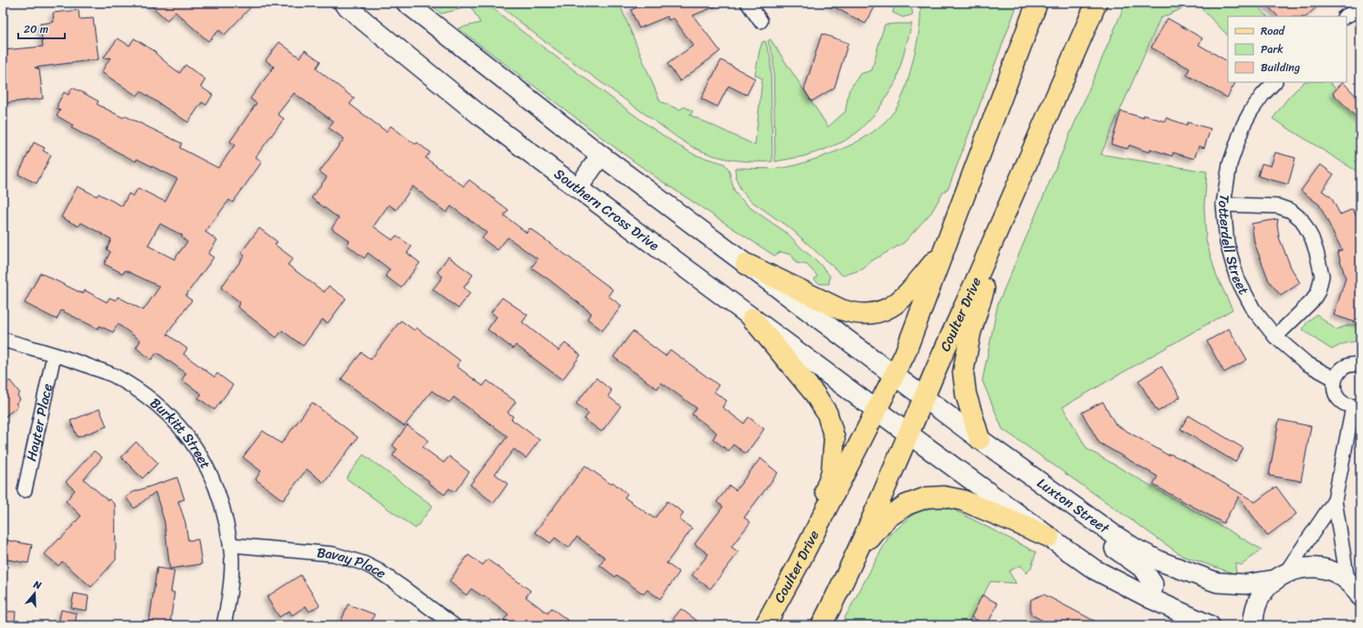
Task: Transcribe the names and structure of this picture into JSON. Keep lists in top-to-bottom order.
{
  "streets": {
    "main road": ["Southern Cross Drive", "Coulter Drive", "Luxton Street"],
    "street": [
      "Totterdell Street",
      "Hayter Place",
      "Burkitt Street",
      "Bavay Place"
    ]
  },
  "crossings": [
    ["Southern Cross Drive", "Coulter Drive"],
    ["Coulter Drive", "Luxton Street"],
    ["Hayter Place", "Burkitt Street"],
    ["Burkitt Street", "Bavay Place"]
  ],
  "legend": ["Road", "Park", "Building"],
  "scale_bar": "20 m",
  "north": "top"
}
